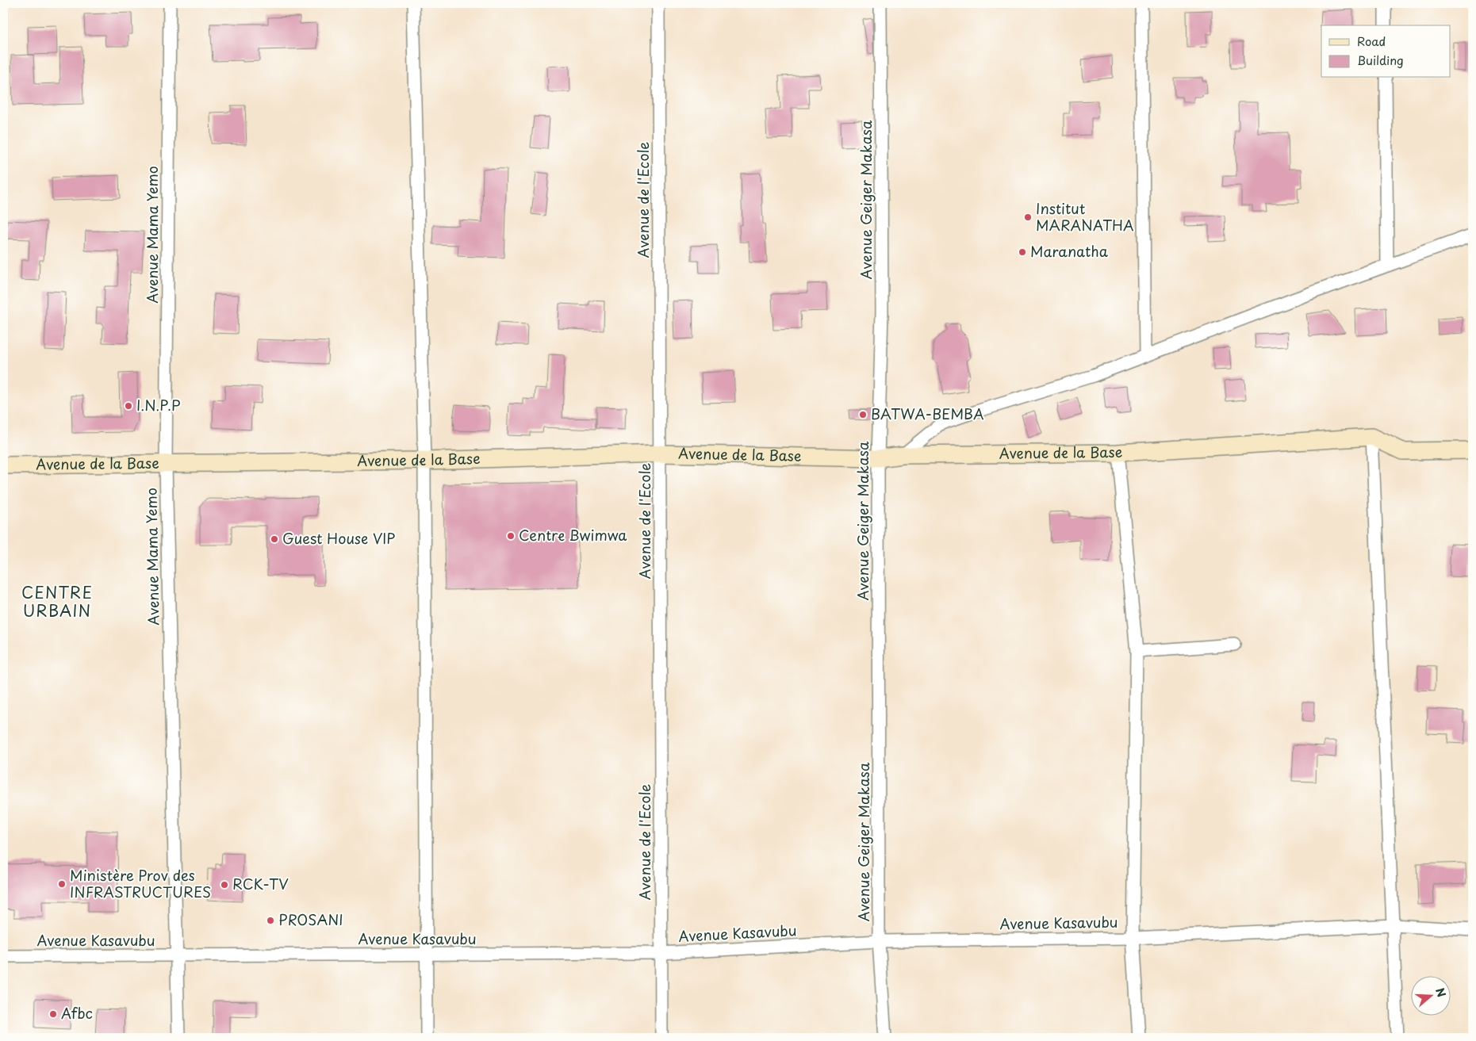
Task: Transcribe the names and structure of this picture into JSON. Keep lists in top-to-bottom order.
{
  "streets": {
    "main road": ["Avenue de la Base"],
    "street": [
      "Avenue de l'Ecole",
      "Avenue Geiger Makasa",
      "Avenue Mama Yemo",
      "Avenue Kasavubu"
    ]
  },
  "crossings": [
    ["Avenue de l'Ecole", "Avenue de la Base"],
    ["Avenue de l'Ecole", "Avenue Kasavubu"],
    ["Avenue Geiger Makasa", "Avenue de la Base"],
    ["Avenue Geiger Makasa", "Avenue Kasavubu"],
    ["Avenue Mama Yemo", "Avenue de la Base"],
    ["Avenue Mama Yemo", "Avenue Kasavubu"]
  ],
  "districts": ["CENTRE URBAIN"],
  "places": [
    "Institut MARANATHA",
    "Maranatha",
    "I.N.P.P",
    "BATWA-BEMBA",
    "Centre Bwimwa",
    "Guest House VIP",
    "Ministère Prov des INFRASTRUCTURES",
    "RCK-TV",
    "PROSANI",
    "Afbc"
  ],
  "legend": ["Road", "Building"],
  "north": "right"
}
